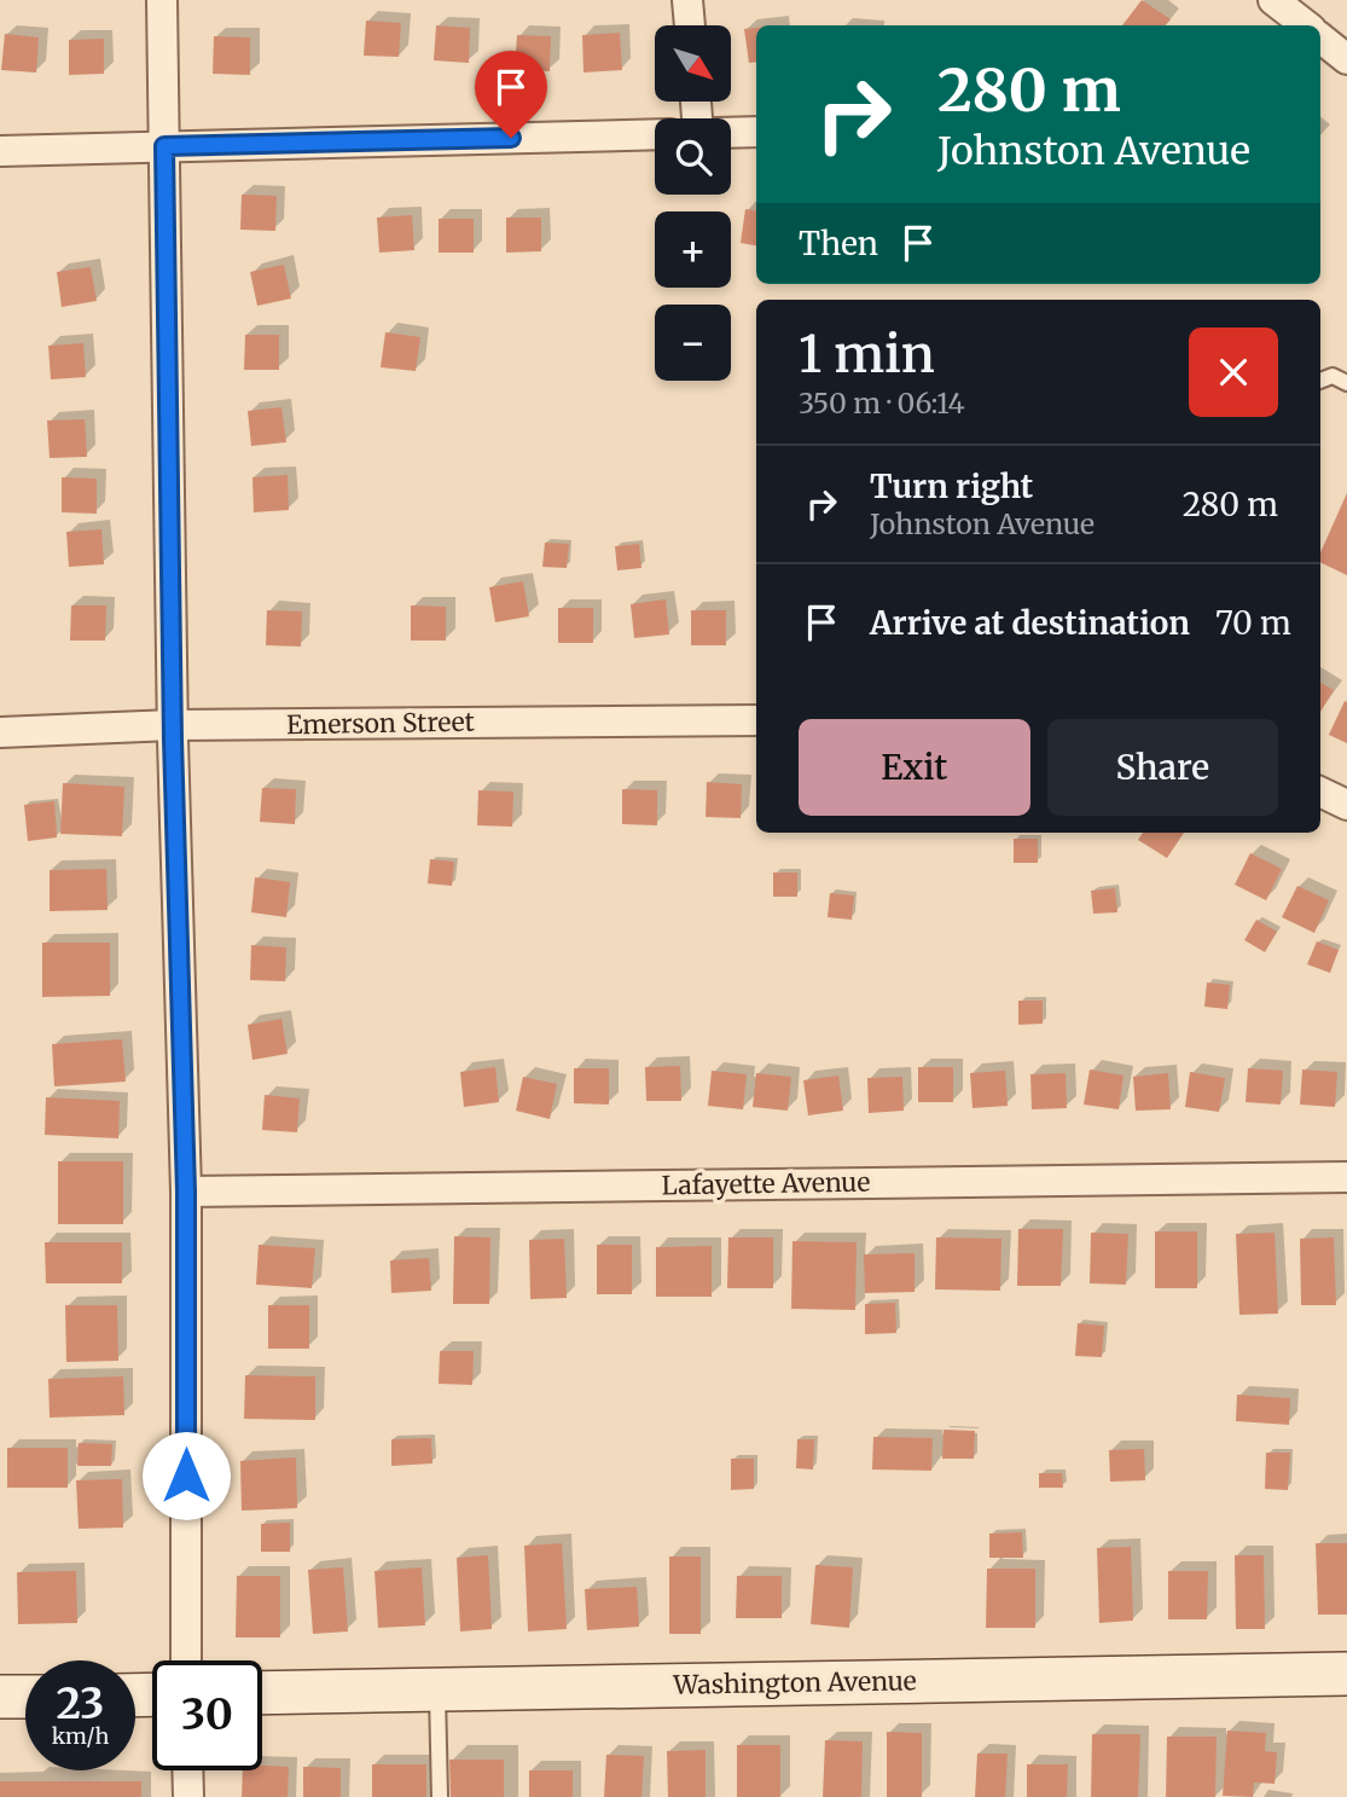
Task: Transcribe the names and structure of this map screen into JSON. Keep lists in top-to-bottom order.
{
  "streets": {
    "main road": ["Washington Avenue"],
    "street": ["Emerson Street", "Lafayette Avenue"]
  },
  "north": "bottom right",
  "page": {
    "map_buttons": ["+", "−"],
    "turn": ["280 m", "Johnston Avenue"],
    "then": "Then",
    "heading": ["1 min", "350 m · 06:14"],
    "list": [
      {
        "name": "Turn right",
        "note": "Johnston Avenue",
        "value": "280 m"
      },
      {
        "name": "Arrive at destination",
        "value": "70 m"
      }
    ],
    "buttons": ["Exit", "Share"],
    "speed": "23 km/h",
    "limit": "30"
  }
}
